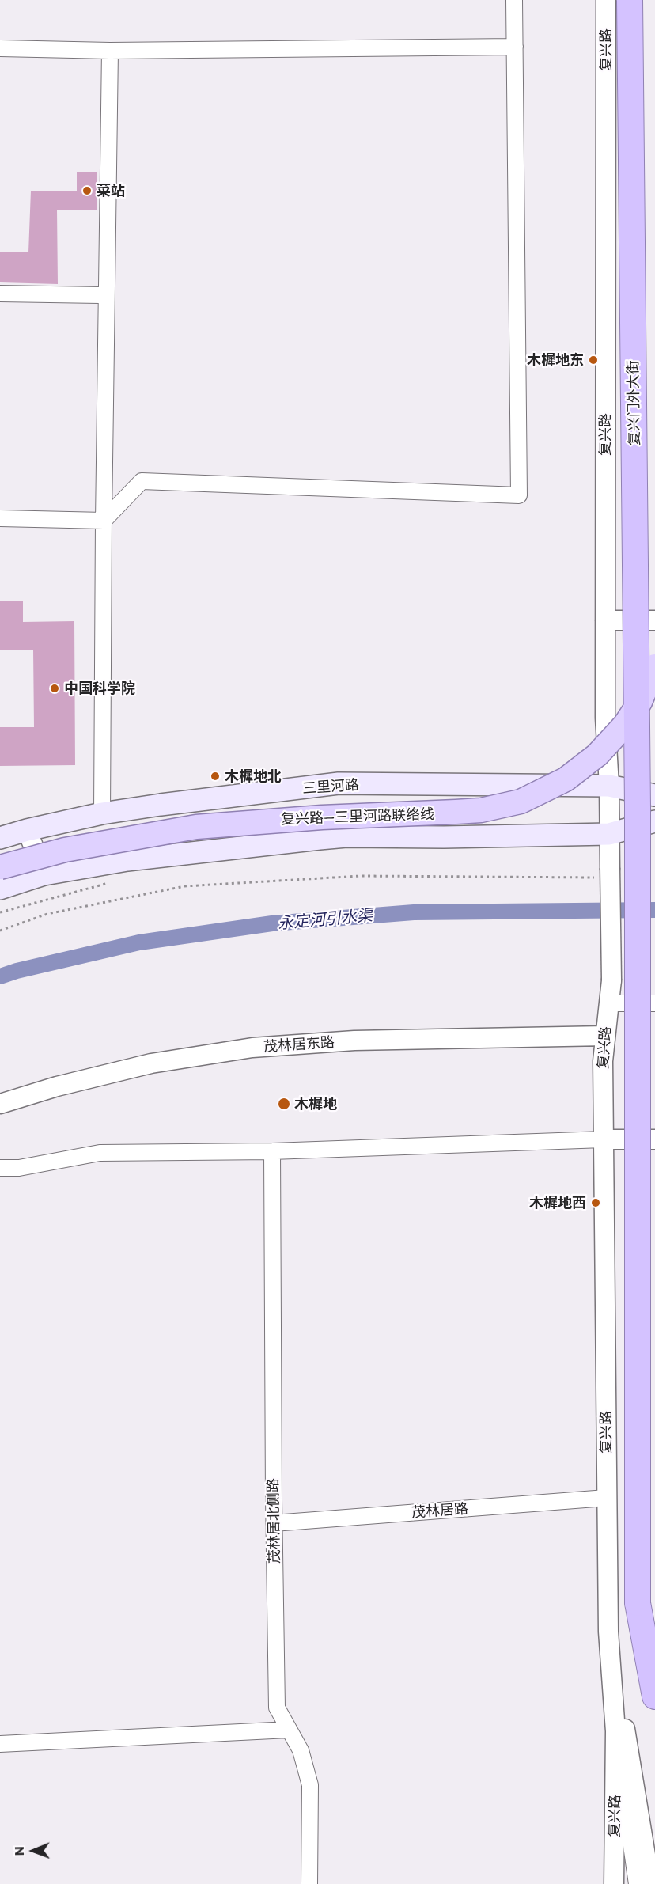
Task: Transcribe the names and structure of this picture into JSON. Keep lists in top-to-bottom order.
{
  "streets": {
    "highway": ["复兴门外大街"],
    "main road": ["三里河路", "复兴路—三里河路联络线"],
    "street": [
      "复兴路",
      "茂林居东路",
      "茂林居路",
      "茂林居北侧路"
    ]
  },
  "crossings": [
    ["复兴路", "三里河路"],
    ["复兴路", "茂林居东路"],
    ["复兴路", "茂林居路"],
    ["复兴门外大街", "三里河路"],
    ["茂林居路", "茂林居北侧路"]
  ],
  "water": ["永定河引水渠"],
  "places": [
    "菜站",
    "木樨地东",
    "中国科学院",
    "木樨地北",
    "木樨地",
    "木樨地西"
  ],
  "north": "left"
}
